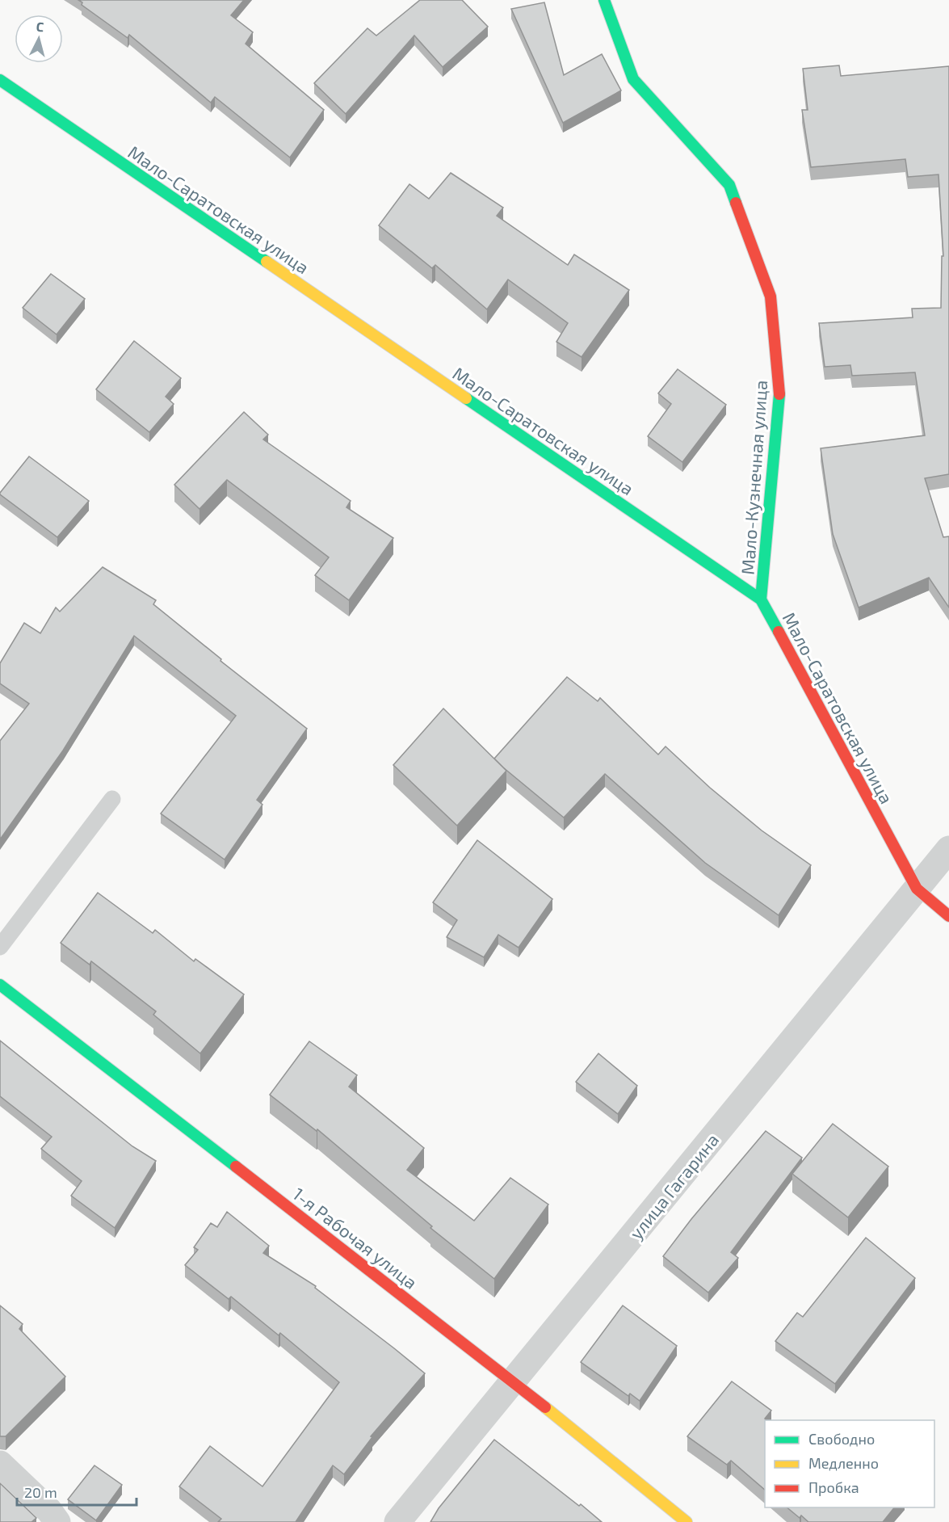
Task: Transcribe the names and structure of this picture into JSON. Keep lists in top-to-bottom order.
{
  "streets": {
    "street": [
      "Мало-Саратовская улица",
      "Мало-Кузнечная улица",
      "улица Гагарина",
      "1-я Рабочая улица"
    ]
  },
  "crossings": [
    ["Мало-Саратовская улица", "Мало-Кузнечная улица"],
    ["Мало-Саратовская улица", "улица Гагарина"],
    ["улица Гагарина", "1-я Рабочая улица"]
  ],
  "legend": ["Свободно", "Медленно", "Пробка"],
  "scale_bar": "20 m",
  "north": "top"
}
